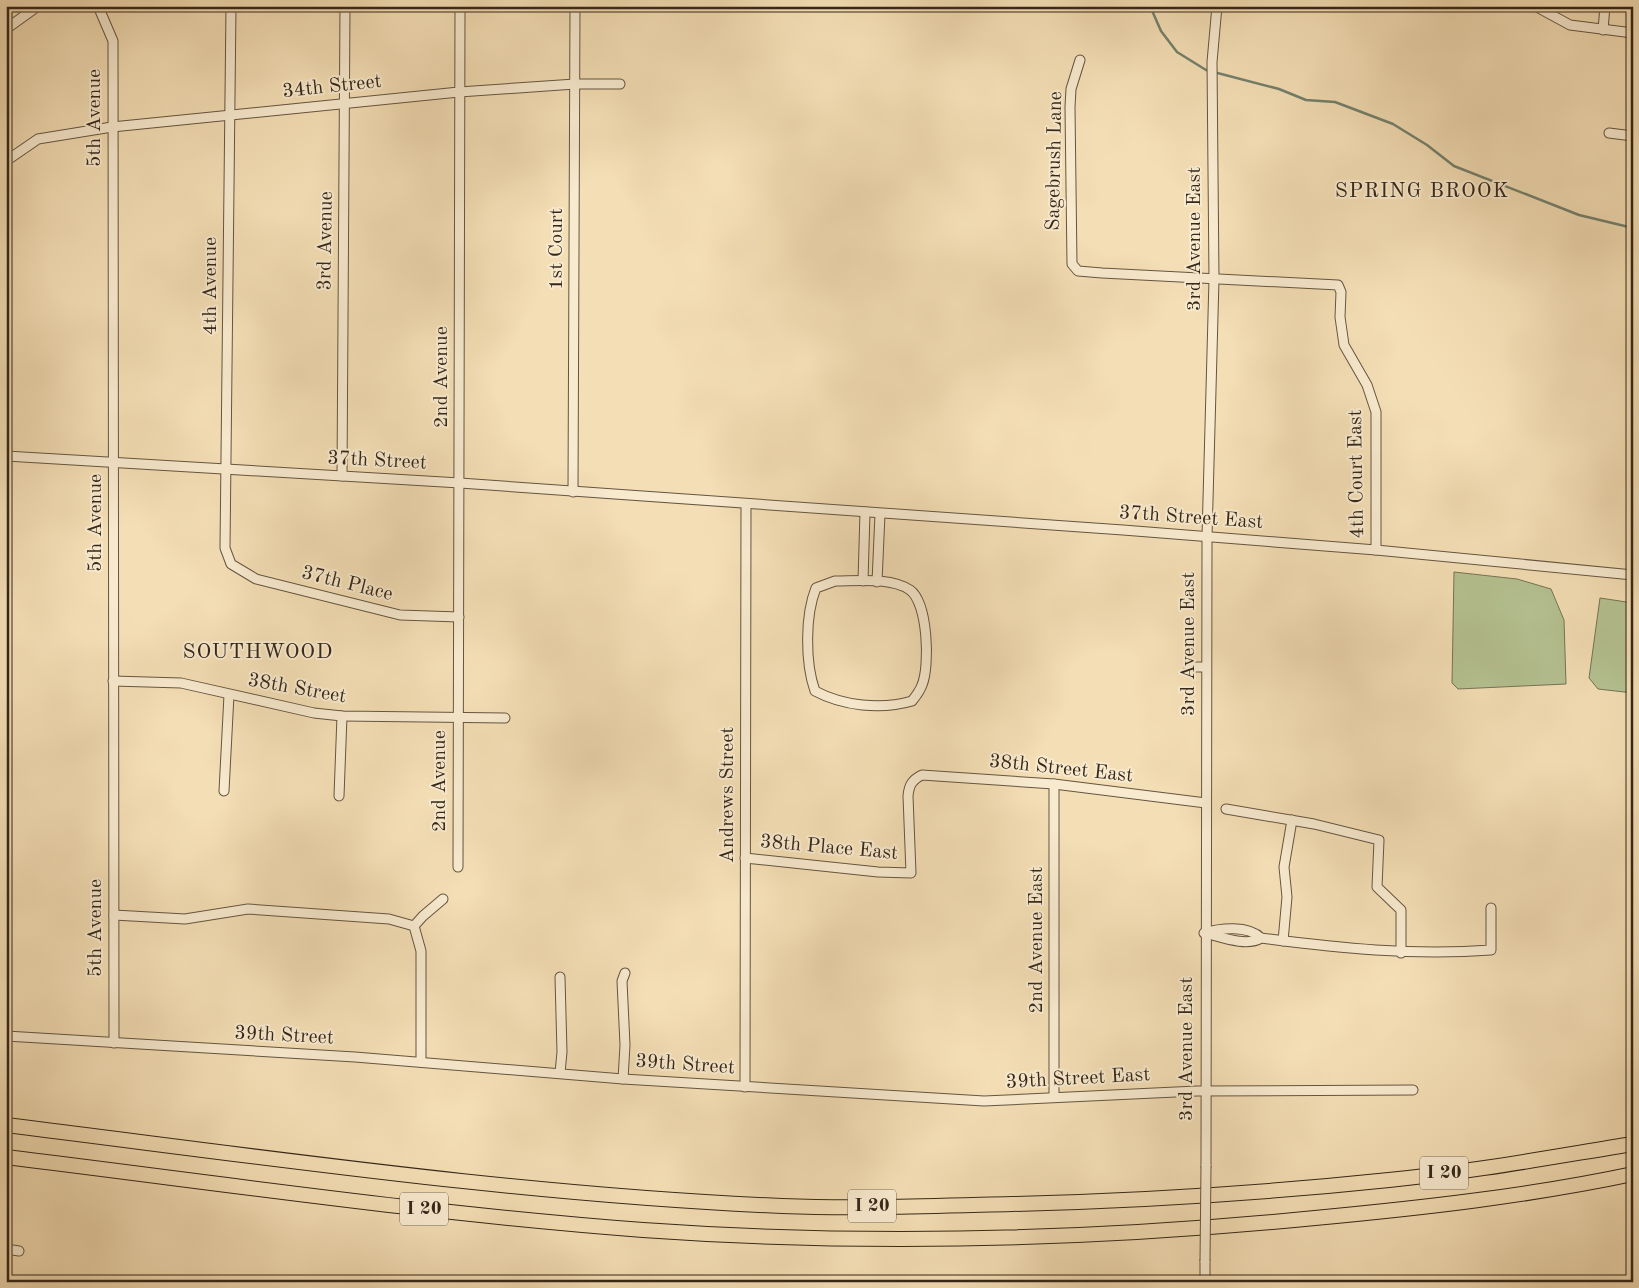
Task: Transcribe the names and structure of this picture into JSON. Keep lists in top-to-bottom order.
{
  "streets": {
    "highway": ["I 20"],
    "street": [
      "34th Street",
      "5th Avenue",
      "Sagebrush Lane",
      "3rd Avenue East",
      "3rd Avenue",
      "1st Court",
      "4th Avenue",
      "2nd Avenue",
      "37th Street",
      "4th Court East",
      "37th Street East",
      "37th Place",
      "38th Street",
      "38th Street East",
      "Andrews Street",
      "38th Place East",
      "2nd Avenue East",
      "39th Street",
      "39th Street East"
    ]
  },
  "crossings": [
    ["34th Street", "5th Avenue"],
    ["34th Street", "3rd Avenue"],
    ["34th Street", "1st Court"],
    ["34th Street", "4th Avenue"],
    ["34th Street", "2nd Avenue"],
    ["5th Avenue", "37th Street"],
    ["5th Avenue", "38th Street"],
    ["5th Avenue", "39th Street"],
    ["Sagebrush Lane", "3rd Avenue East"],
    ["Sagebrush Lane", "4th Court East"],
    ["3rd Avenue East", "4th Court East"],
    ["3rd Avenue East", "37th Street East"],
    ["3rd Avenue East", "38th Street East"],
    ["3rd Avenue East", "39th Street East"],
    ["3rd Avenue", "37th Street"],
    ["1st Court", "37th Street"],
    ["4th Avenue", "37th Street"],
    ["4th Avenue", "37th Place"],
    ["2nd Avenue", "37th Street"],
    ["2nd Avenue", "37th Place"],
    ["2nd Avenue", "38th Street"],
    ["37th Street", "37th Street East"],
    ["37th Street", "Andrews Street"],
    ["4th Court East", "37th Street East"],
    ["37th Street East", "Andrews Street"],
    ["38th Street East", "38th Place East"],
    ["38th Street East", "2nd Avenue East"],
    ["Andrews Street", "38th Place East"],
    ["Andrews Street", "39th Street"],
    ["Andrews Street", "39th Street East"],
    ["2nd Avenue East", "39th Street East"],
    ["39th Street", "39th Street East"]
  ],
  "districts": ["SPRING BROOK", "SOUTHWOOD"]
}
